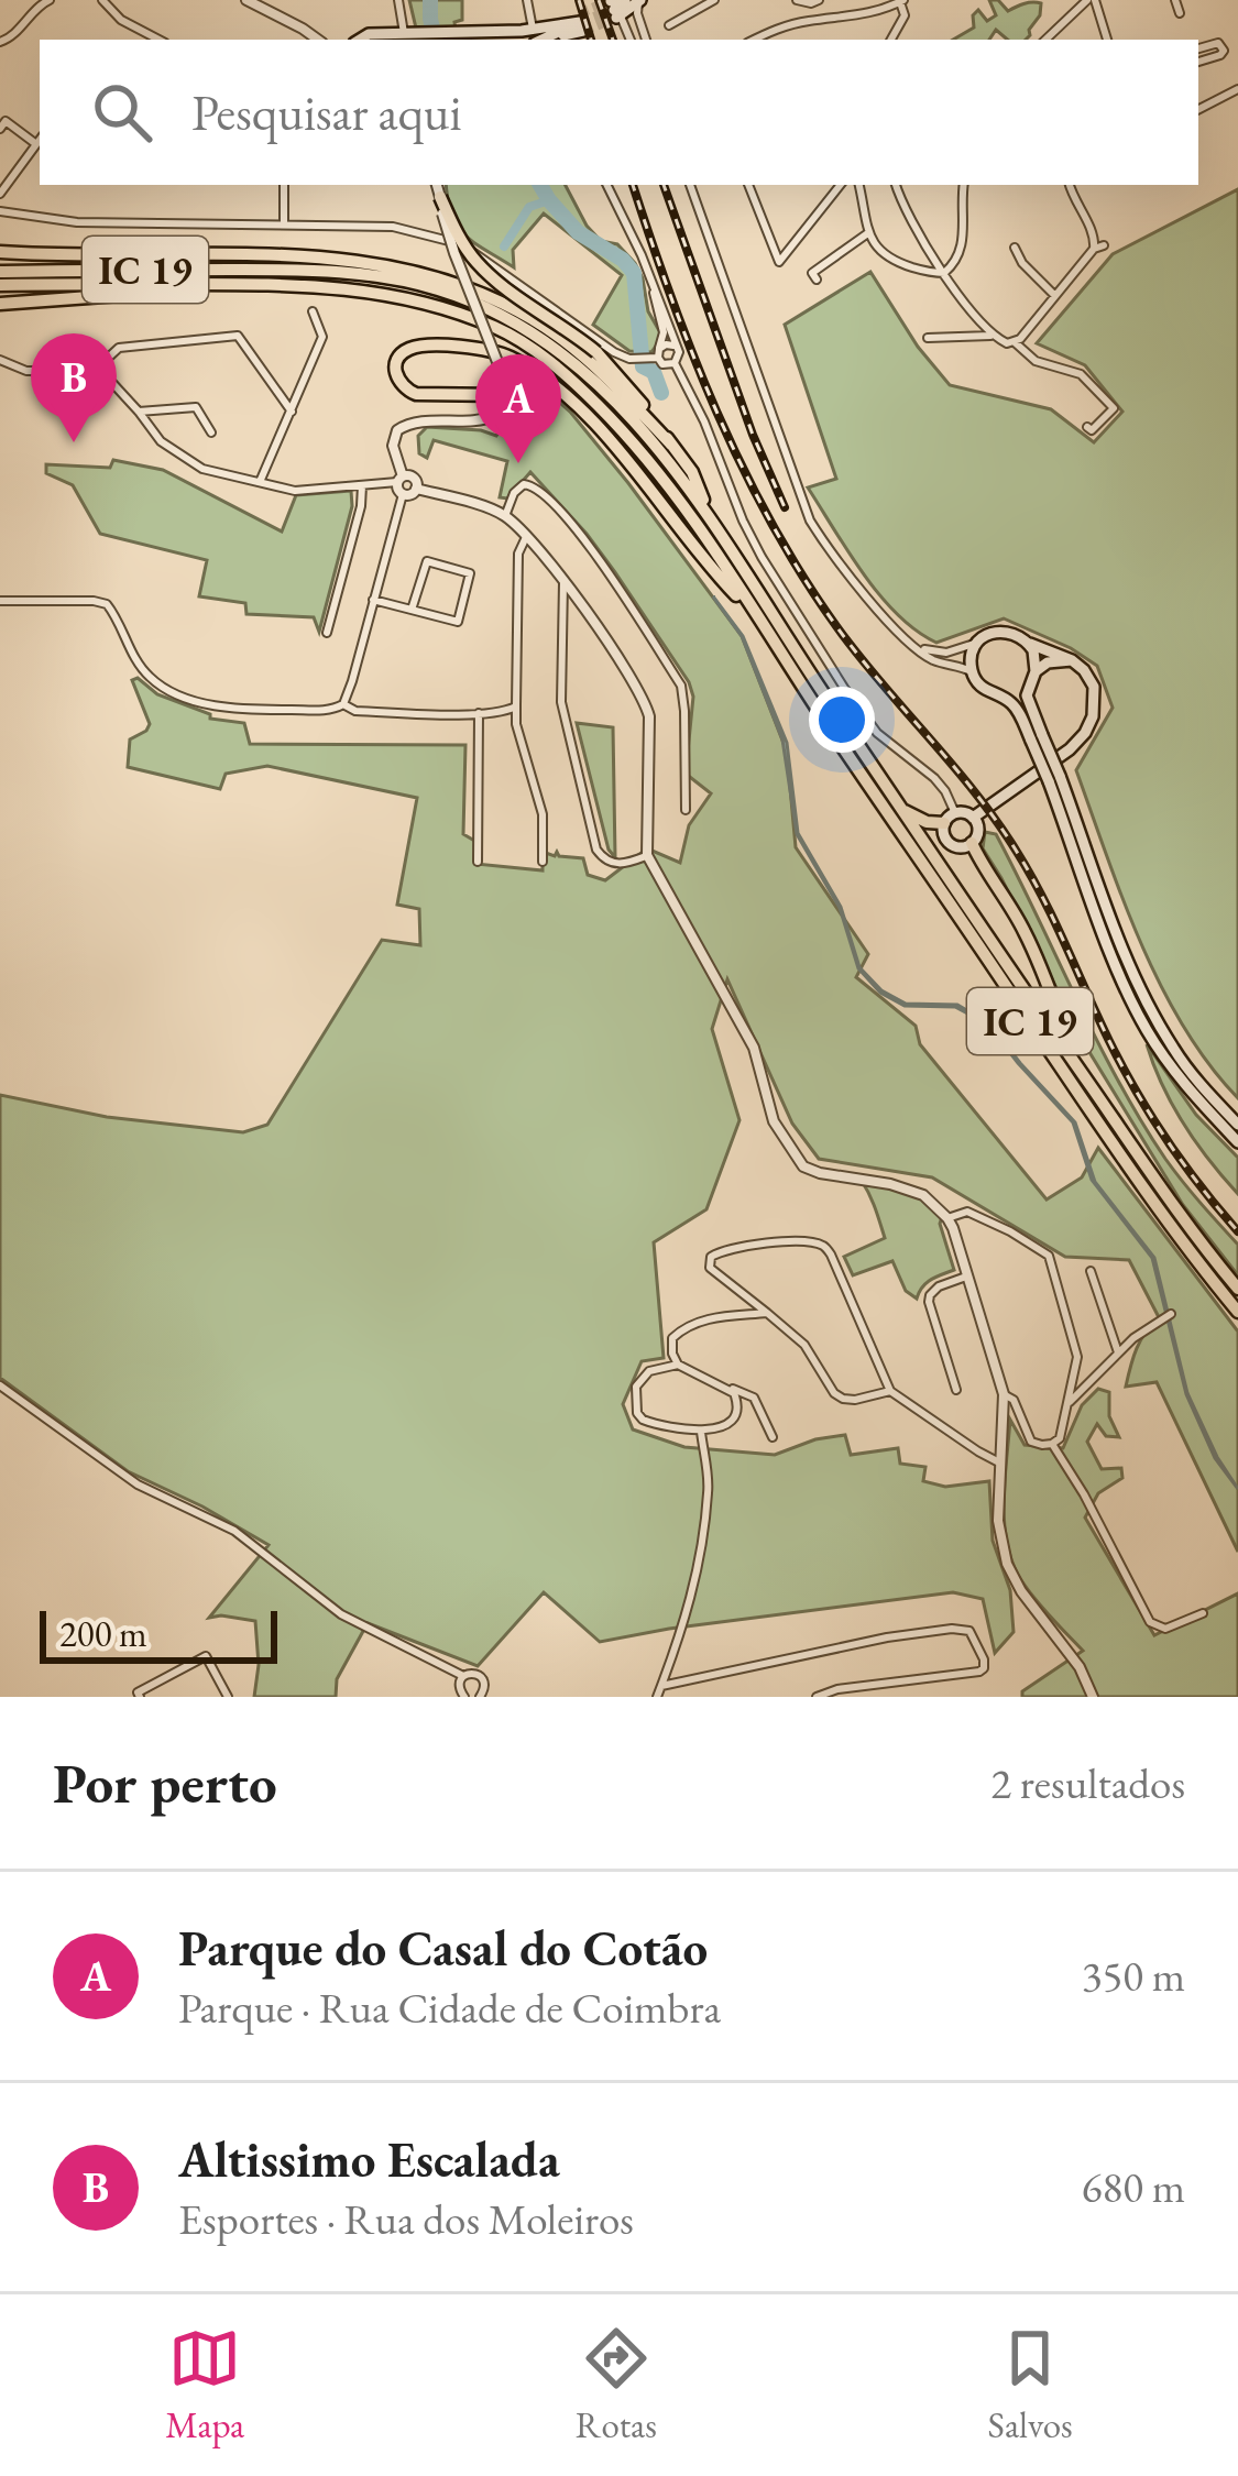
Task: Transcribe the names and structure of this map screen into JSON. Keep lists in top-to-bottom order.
{
  "streets": {
    "highway": ["IC 19"]
  },
  "scale_bar": "200 m",
  "page": {
    "search": "Pesquisar aqui",
    "pins": ["B", "A"],
    "scale": "200 m",
    "heading": ["Por perto", "2 resultados"],
    "list": [
      {
        "mark": "A",
        "name": "Parque do Casal do Cotão",
        "note": "Parque · Rua Cidade de Coimbra",
        "value": "350 m"
      },
      {
        "mark": "B",
        "name": "Altissimo Escalada",
        "note": "Esportes · Rua dos Moleiros",
        "value": "680 m"
      }
    ],
    "nav": ["Mapa", "Rotas", "Salvos"]
  }
}
